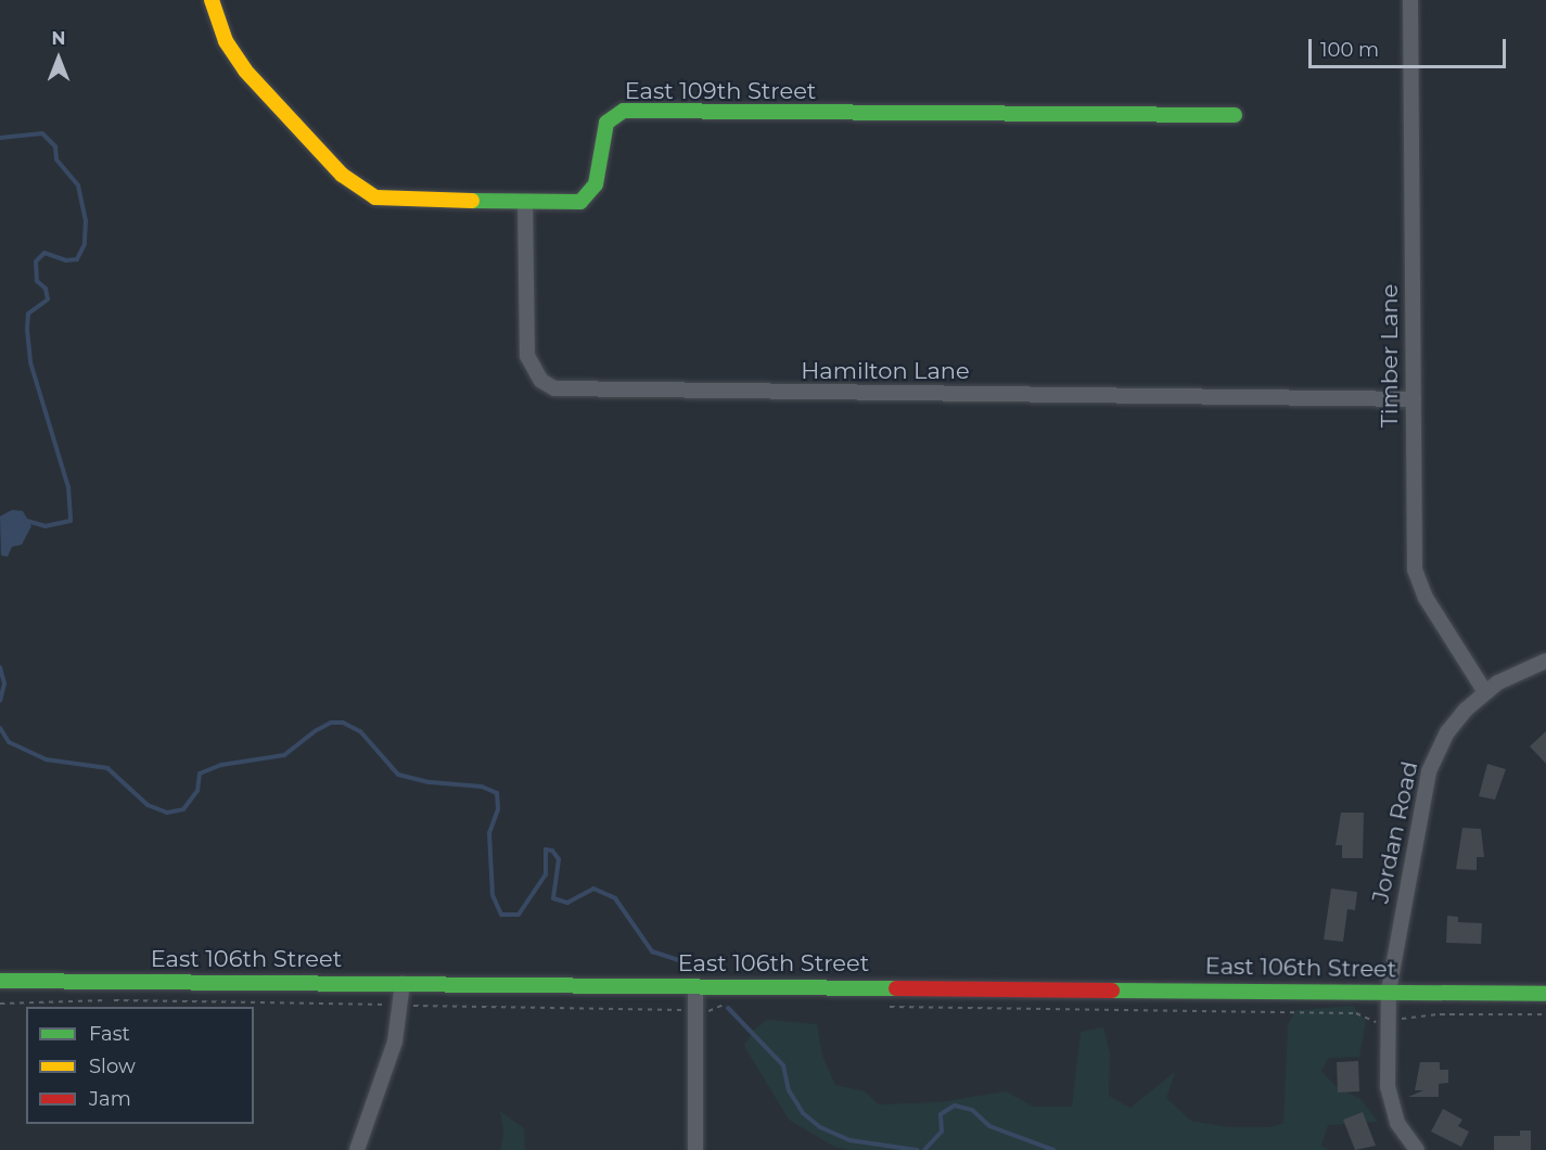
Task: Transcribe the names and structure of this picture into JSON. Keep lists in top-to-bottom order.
{
  "streets": {
    "street": [
      "East 109th Street",
      "Timber Lane",
      "Hamilton Lane",
      "Jordan Road",
      "East 106th Street"
    ]
  },
  "crossings": [
    ["East 109th Street", "Hamilton Lane"],
    ["Timber Lane", "Hamilton Lane"],
    ["Timber Lane", "Jordan Road"],
    ["Jordan Road", "East 106th Street"]
  ],
  "legend": ["Fast", "Slow", "Jam"],
  "scale_bar": "100 m",
  "north": "top"
}
